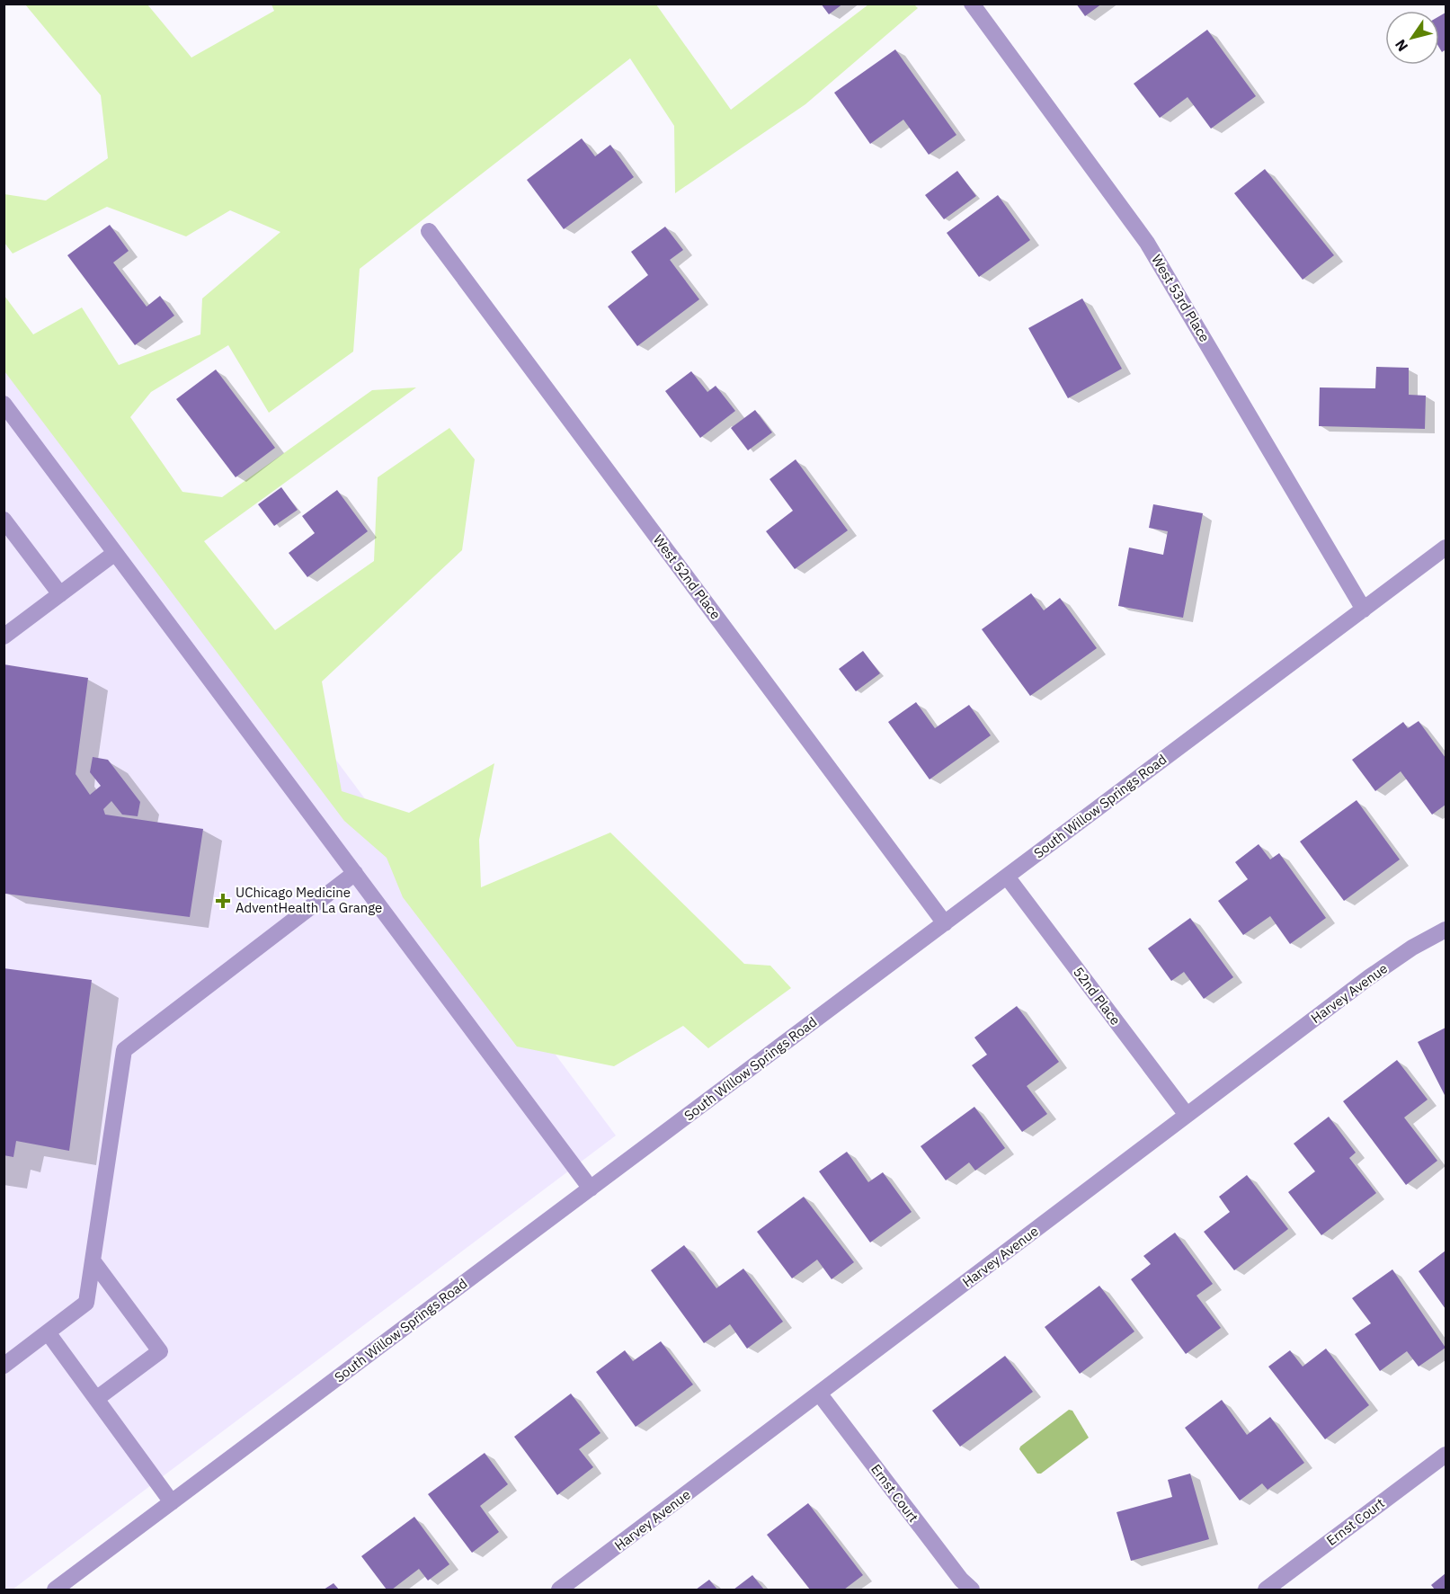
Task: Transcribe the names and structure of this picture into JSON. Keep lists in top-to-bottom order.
{
  "streets": {
    "street": [
      "West 53rd Place",
      "West 52nd Place",
      "South Willow Springs Road",
      "Harvey Avenue",
      "52nd Place",
      "Ernst Court"
    ]
  },
  "crossings": [
    ["West 53rd Place", "South Willow Springs Road"],
    ["West 52nd Place", "South Willow Springs Road"],
    ["South Willow Springs Road", "52nd Place"],
    ["Harvey Avenue", "52nd Place"],
    ["Harvey Avenue", "Ernst Court"]
  ],
  "places": {
    "health": ["UChicago Medicine AdventHealth La Grange"]
  },
  "north": "bottom left"
}
